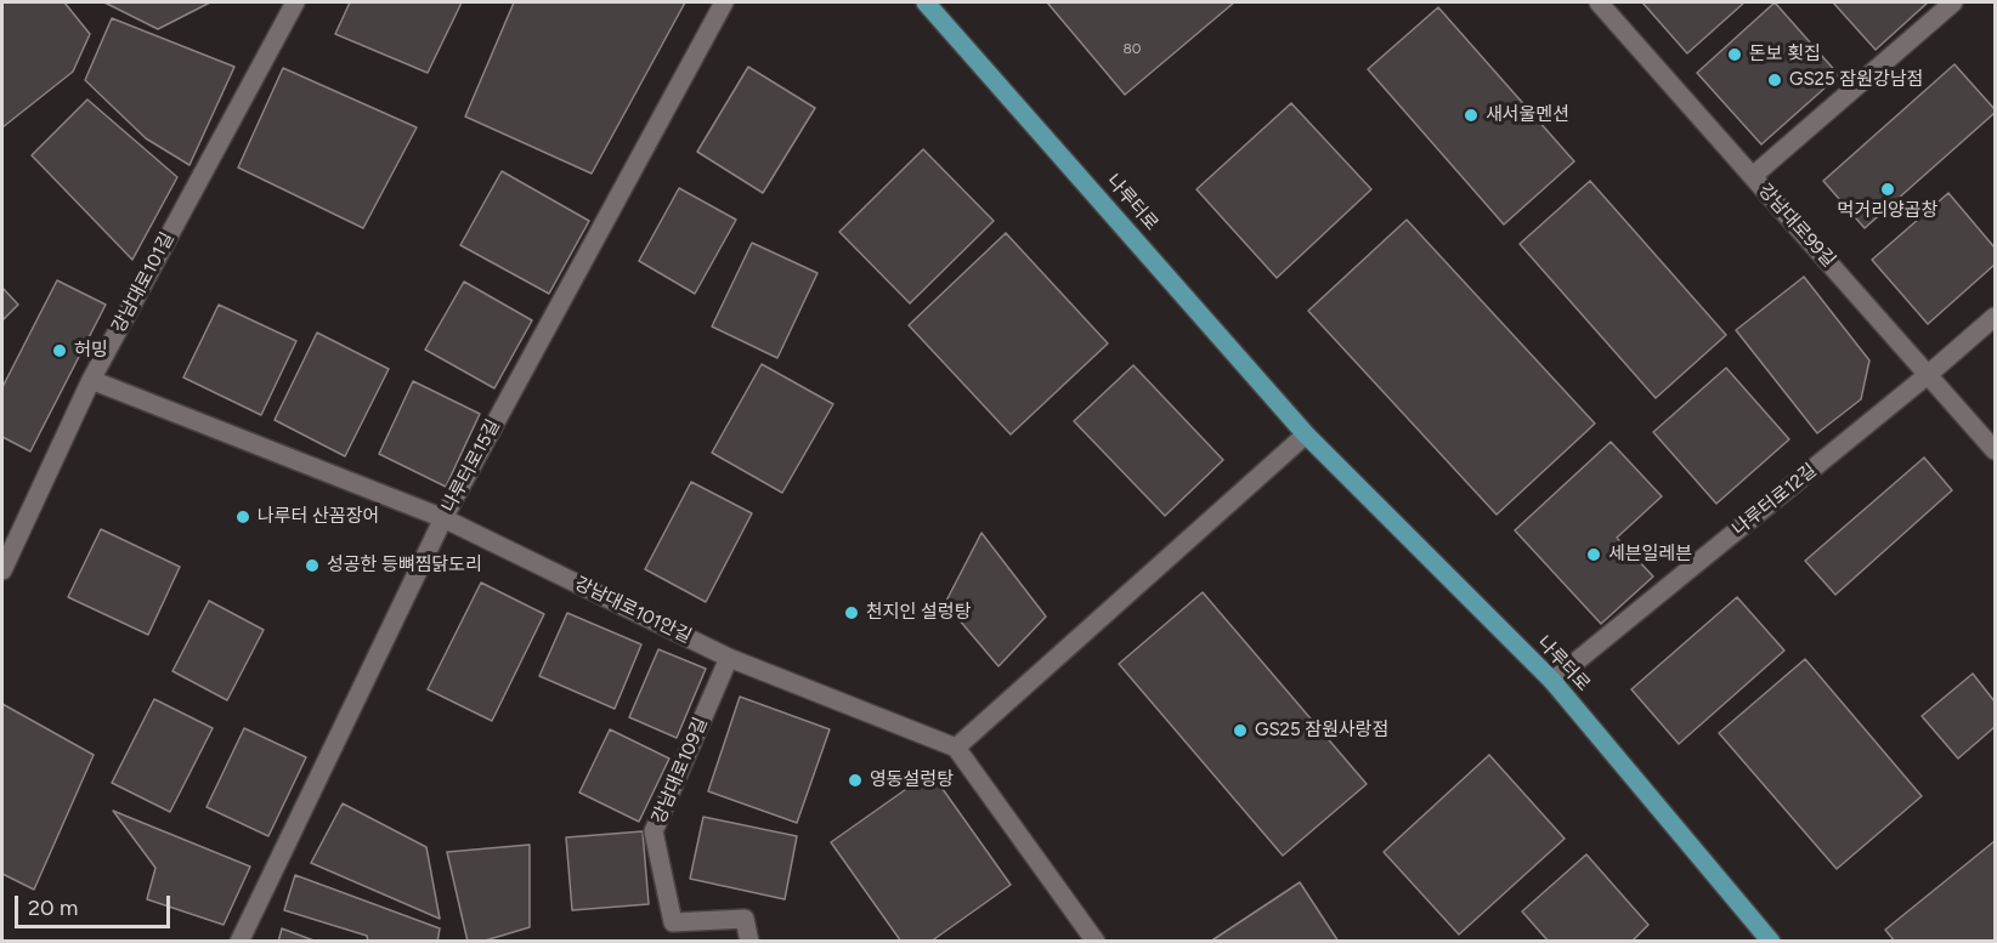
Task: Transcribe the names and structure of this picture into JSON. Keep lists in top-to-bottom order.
{
  "streets": {
    "main road": ["나루터로"],
    "street": [
      "강남대로99길",
      "강남대로101길",
      "나루터로15길",
      "나루터로12길",
      "강남대로101안길",
      "강남대로109길"
    ]
  },
  "crossings": [
    ["나루터로", "나루터로12길"],
    ["강남대로99길", "나루터로12길"],
    ["강남대로101길", "강남대로101안길"],
    ["나루터로15길", "강남대로101안길"],
    ["강남대로101안길", "강남대로109길"]
  ],
  "places": [
    "돈보 횟집",
    "GS25 잠원강남점",
    "새서울멘션",
    "먹거리양곱창",
    "허밍",
    "나루터 산꼼장어",
    "세븐일레븐",
    "성공한 등뼈찜닭도리",
    "천지인 설렁탕",
    "GS25 잠원사랑점",
    "영동설렁탕"
  ],
  "house_numbers": ["80"],
  "scale_bar": "20 m"
}
